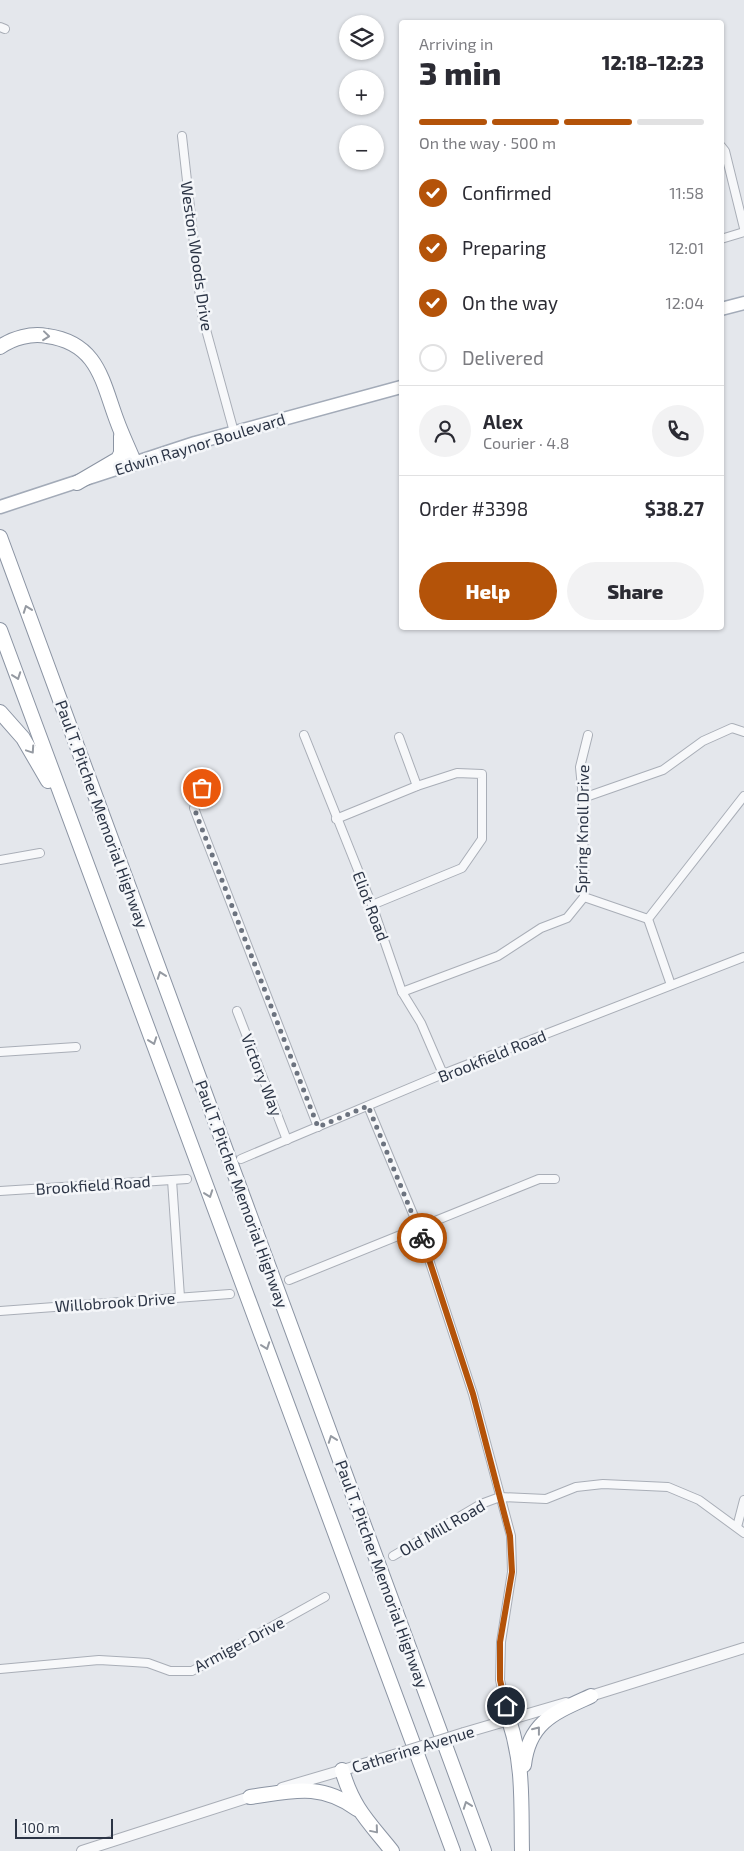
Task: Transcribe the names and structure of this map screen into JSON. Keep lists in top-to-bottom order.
{
  "streets": {
    "highway": ["Paul T. Pitcher Memorial Highway"],
    "main road": ["Edwin Raynor Boulevard"],
    "street": [
      "Weston Woods Drive",
      "Spring Knoll Drive",
      "Eliot Road",
      "Brookfield Road",
      "Victory Way",
      "Willobrook Drive",
      "Old Mill Road",
      "Armiger Drive",
      "Catherine Avenue"
    ]
  },
  "crossings": [
    ["Weston Woods Drive", "Edwin Raynor Boulevard"],
    ["Spring Knoll Drive", "Eliot Road"],
    ["Eliot Road", "Brookfield Road"],
    ["Brookfield Road", "Victory Way"]
  ],
  "scale_bar": "100 m",
  "page": {
    "map_buttons": ["+", "−"],
    "heading": ["3 min", "Arriving in", "12:18–12:23"],
    "panel": [
      "Alex",
      "Courier · 4.8",
      "Order #3398",
      "$38.27"
    ],
    "bar": "On the way · 500 m",
    "list": [
      ["Confirmed", "11:58"],
      ["Preparing", "12:01"],
      ["On the way", "12:04"],
      "Delivered"
    ],
    "buttons": ["Help", "Share"],
    "scale": "100 m"
  }
}
